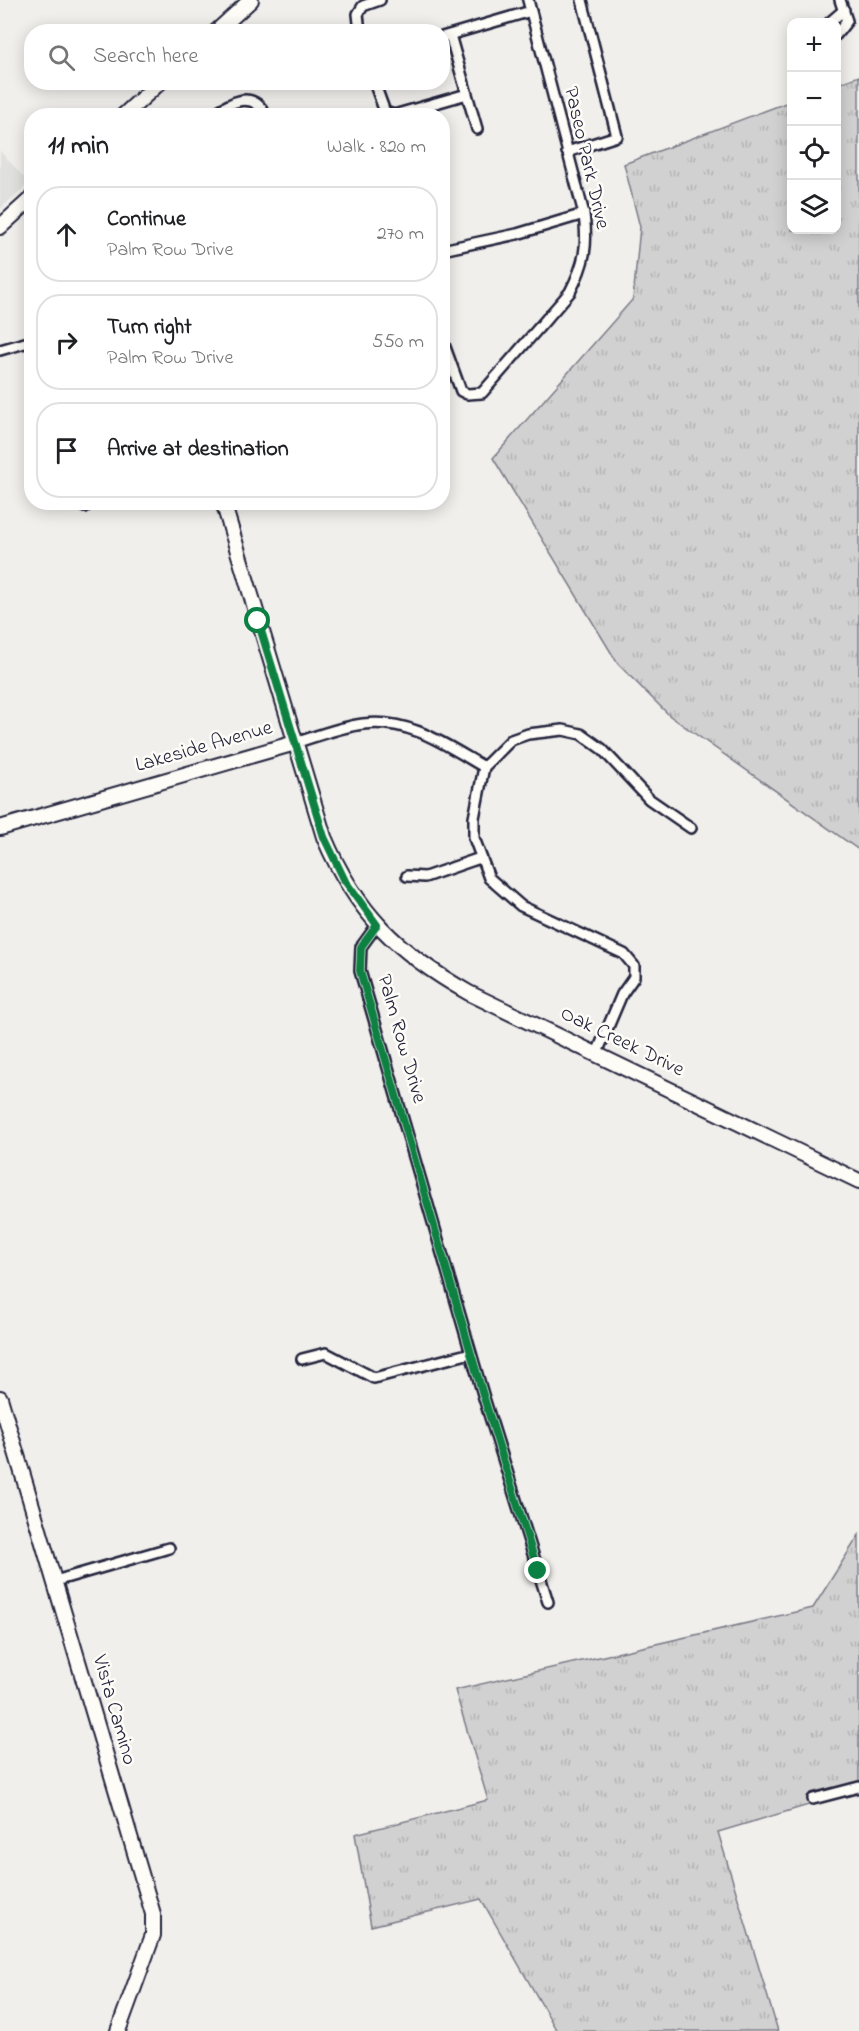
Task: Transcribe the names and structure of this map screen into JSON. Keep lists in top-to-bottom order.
{
  "streets": {
    "street": [
      "Paseo Park Drive",
      "Lakeside Avenue",
      "Palm Row Drive",
      "Oak Creek Drive",
      "Vista Camino"
    ]
  },
  "crossings": [
    ["Palm Row Drive", "Oak Creek Drive"]
  ],
  "page": {
    "map_buttons": ["+", "−"],
    "search": "Search here",
    "heading": ["11 min", "Walk · 820 m"],
    "list": [
      ["Continue", "Palm Row Drive", "270 m"],
      ["Turn right", "Palm Row Drive", "550 m"],
      "Arrive at destination"
    ]
  }
}
